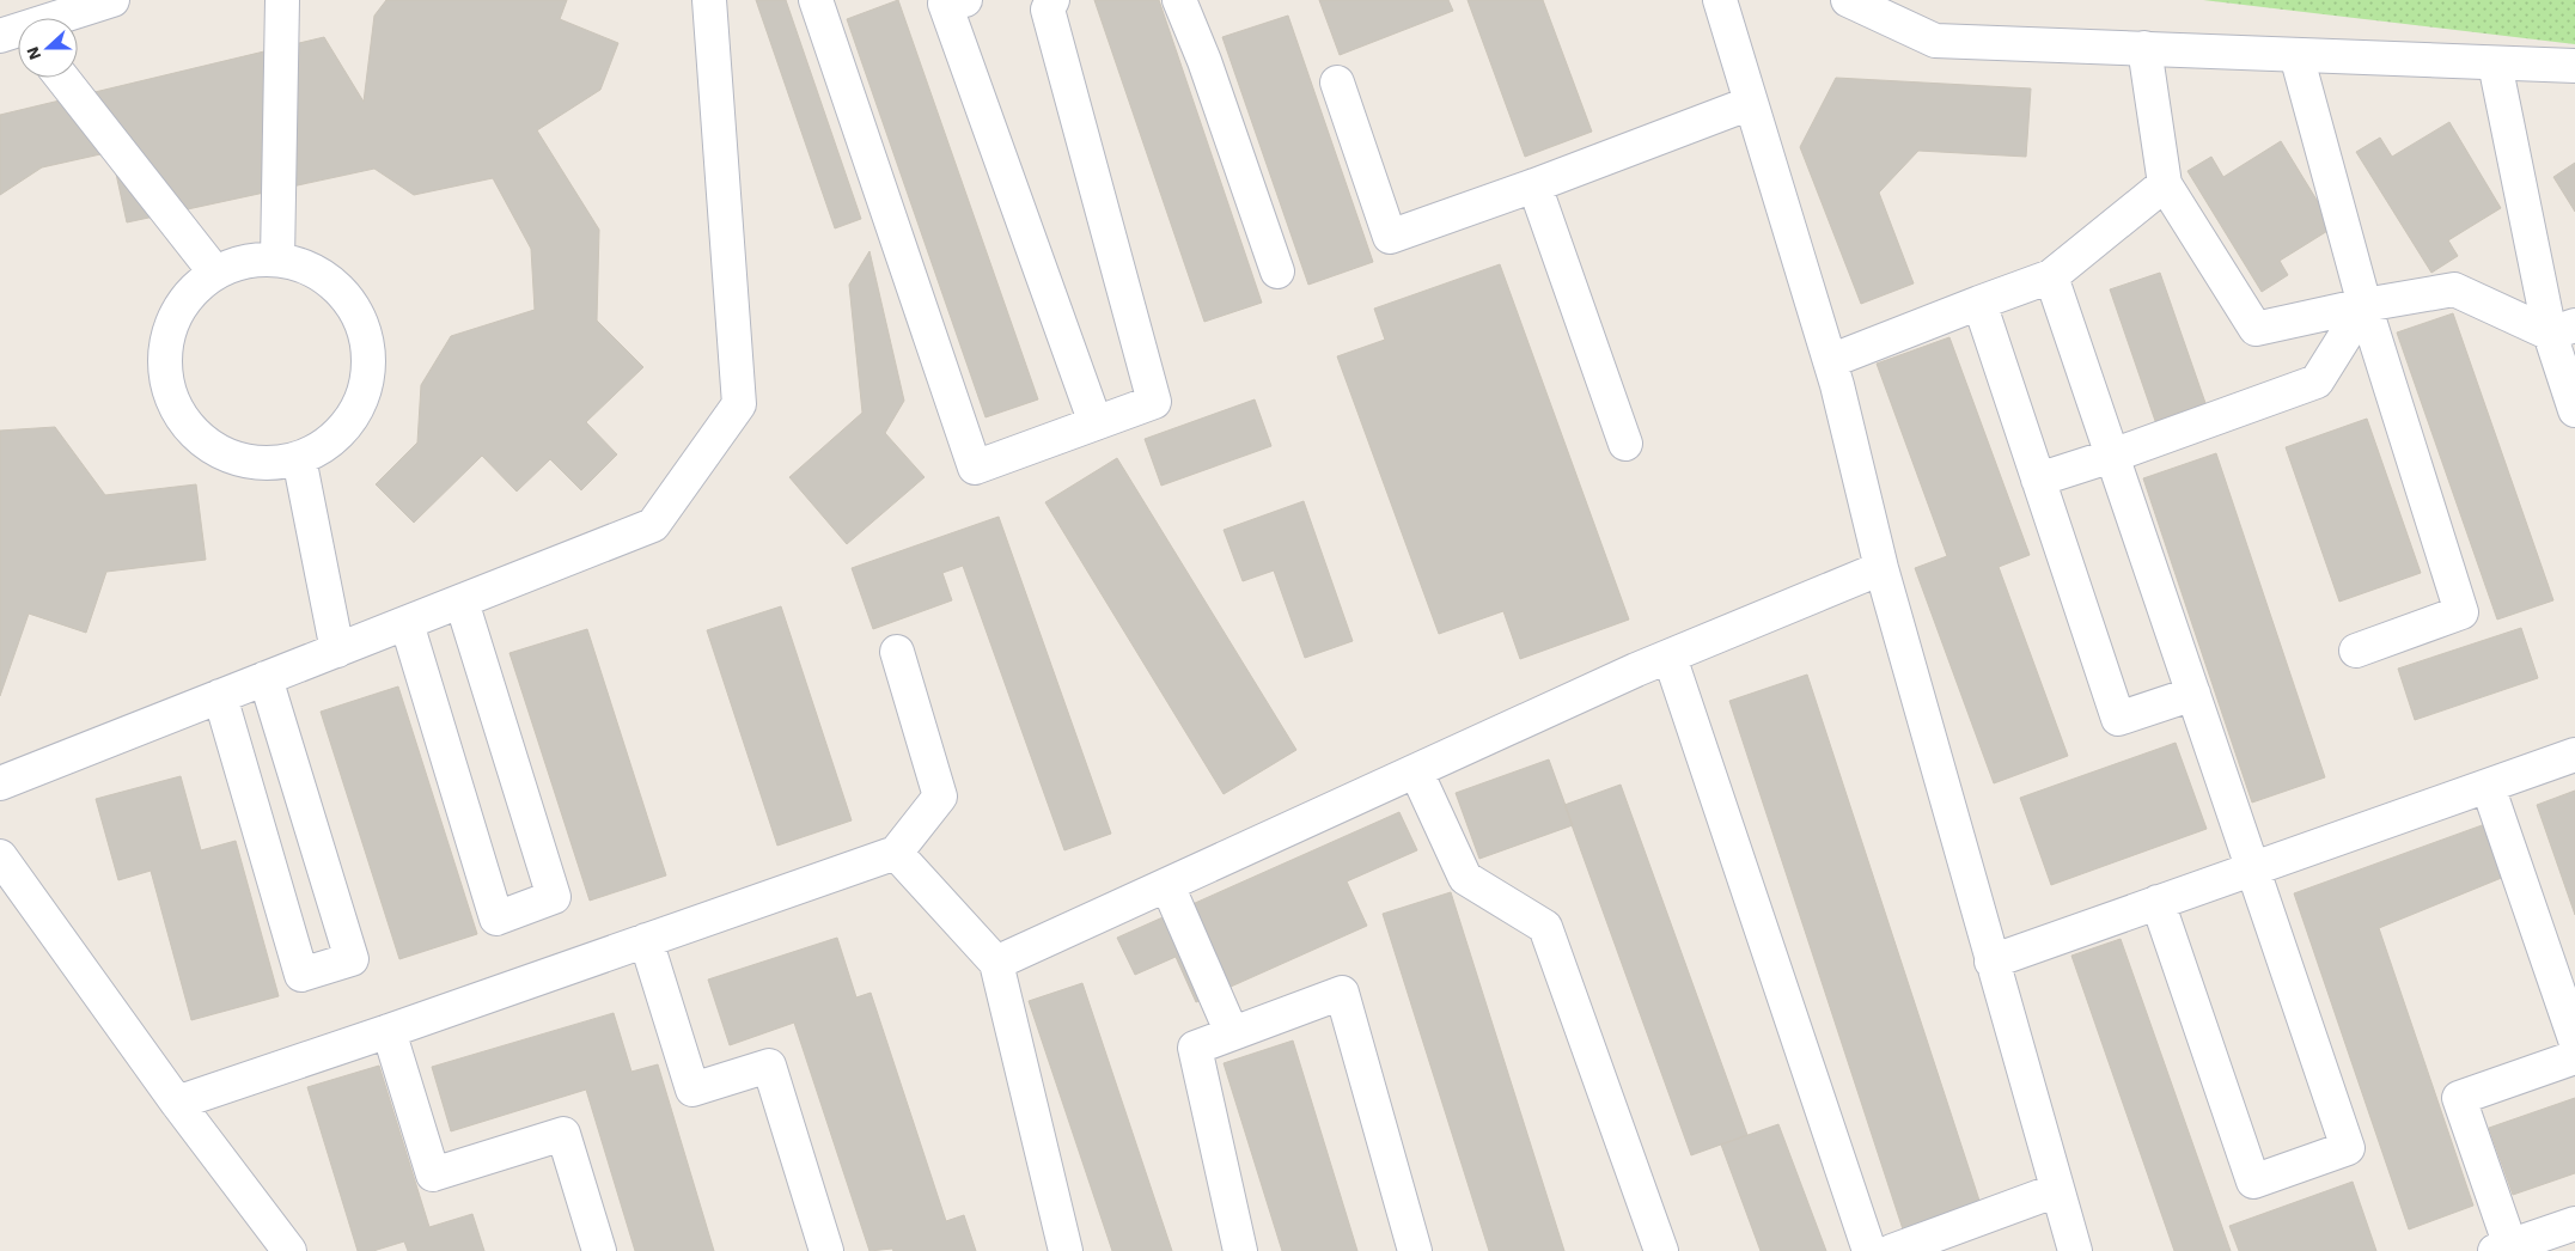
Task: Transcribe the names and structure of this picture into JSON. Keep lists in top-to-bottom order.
{
  "north": "left"
}
